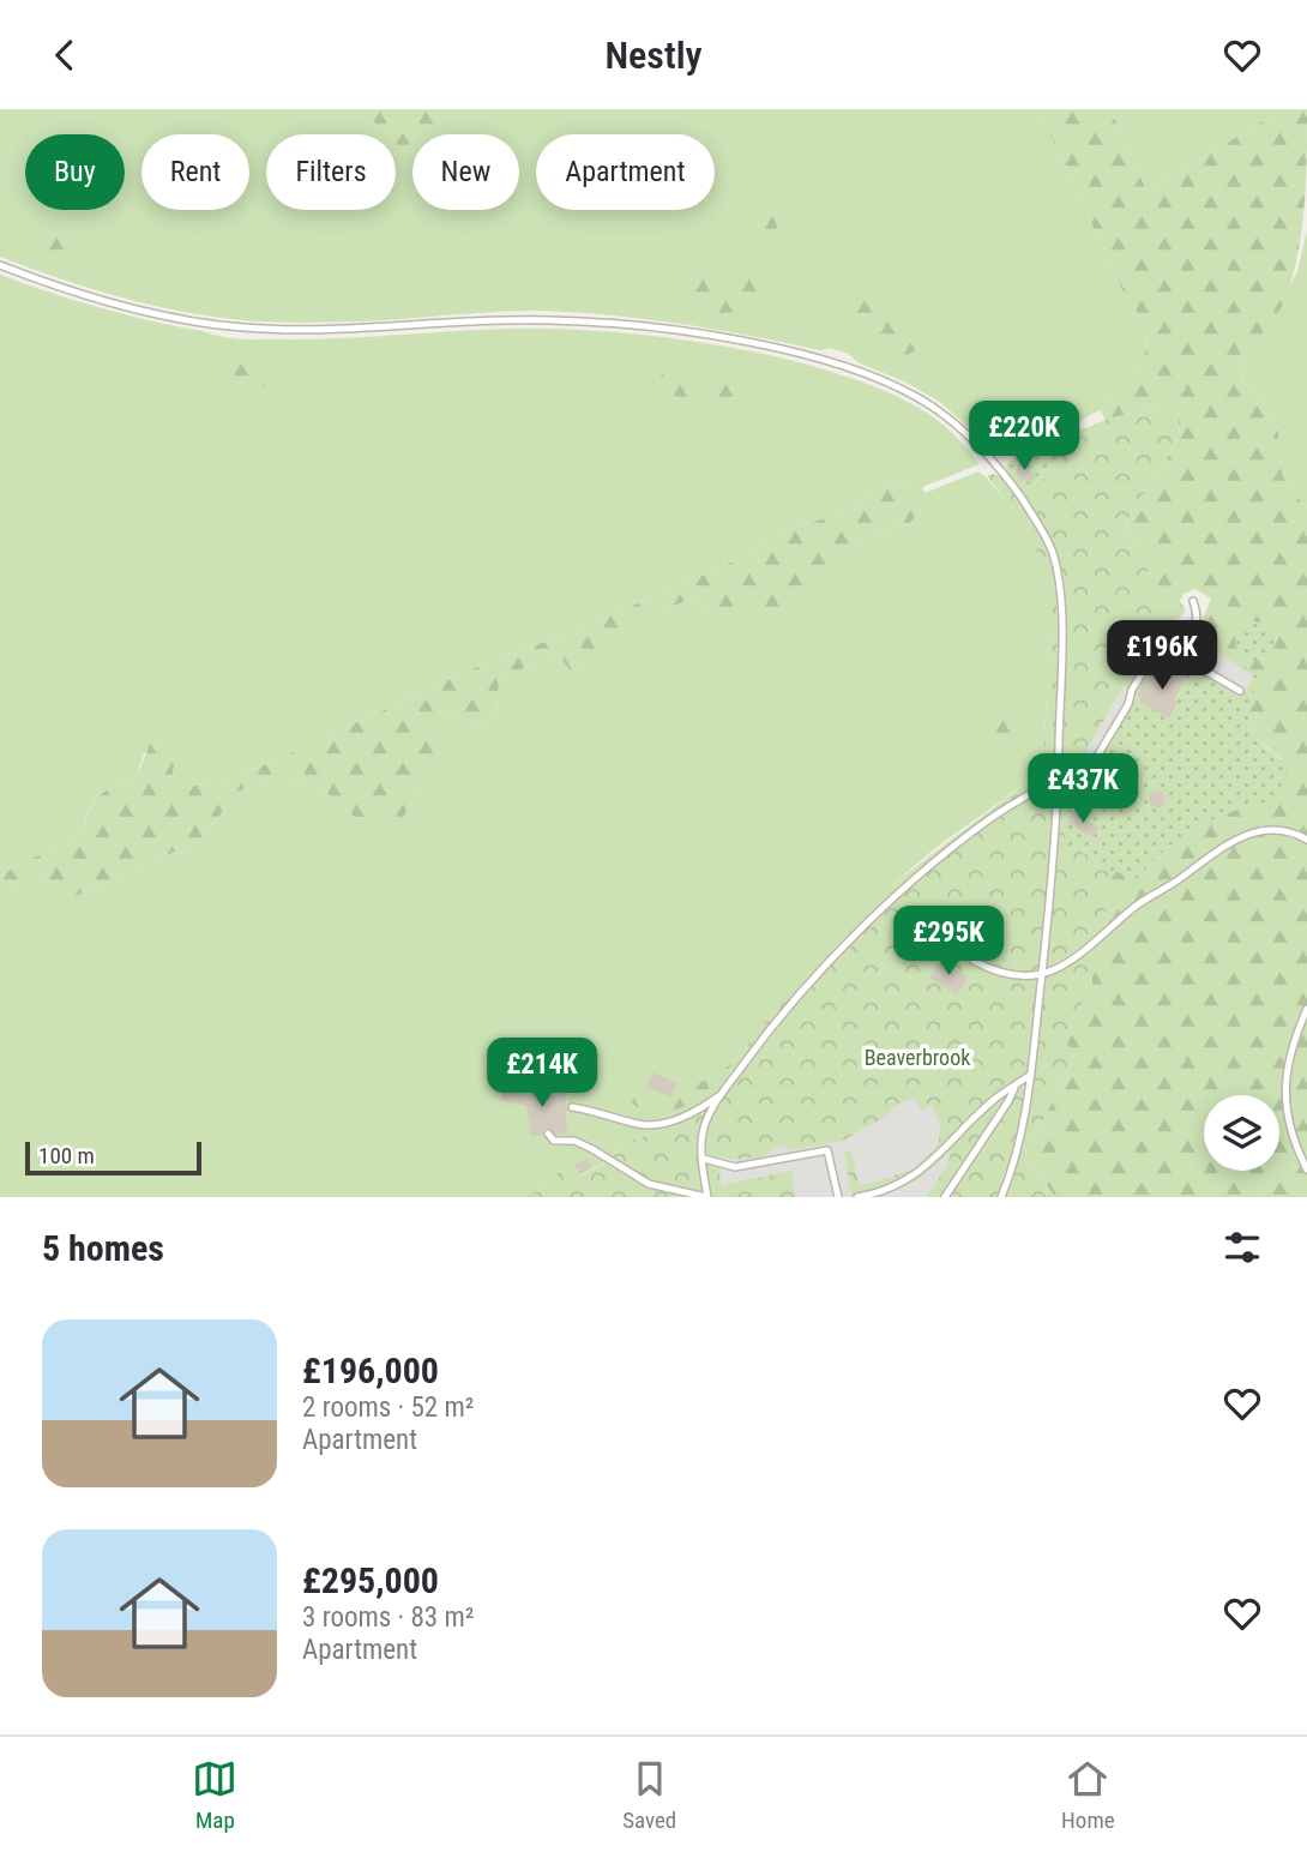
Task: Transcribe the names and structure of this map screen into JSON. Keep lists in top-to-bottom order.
{
  "parks": ["Beaverbrook"],
  "scale_bar": "100 m",
  "page": {
    "header": "Nestly",
    "chip": [
      "Buy",
      "Rent",
      "Filters",
      "New",
      "Apartment"
    ],
    "price": [
      "£220K",
      "£196K",
      "£437K",
      "£295K",
      "£214K"
    ],
    "scale": "100 m",
    "heading": "5 homes",
    "list": [
      {
        "name": "£196,000",
        "note": "2 rooms · 52 m² · Apartment"
      },
      {
        "name": "£295,000",
        "note": "3 rooms · 83 m² · Apartment"
      }
    ],
    "tabs": ["Map", "Saved", "Home"]
  }
}
